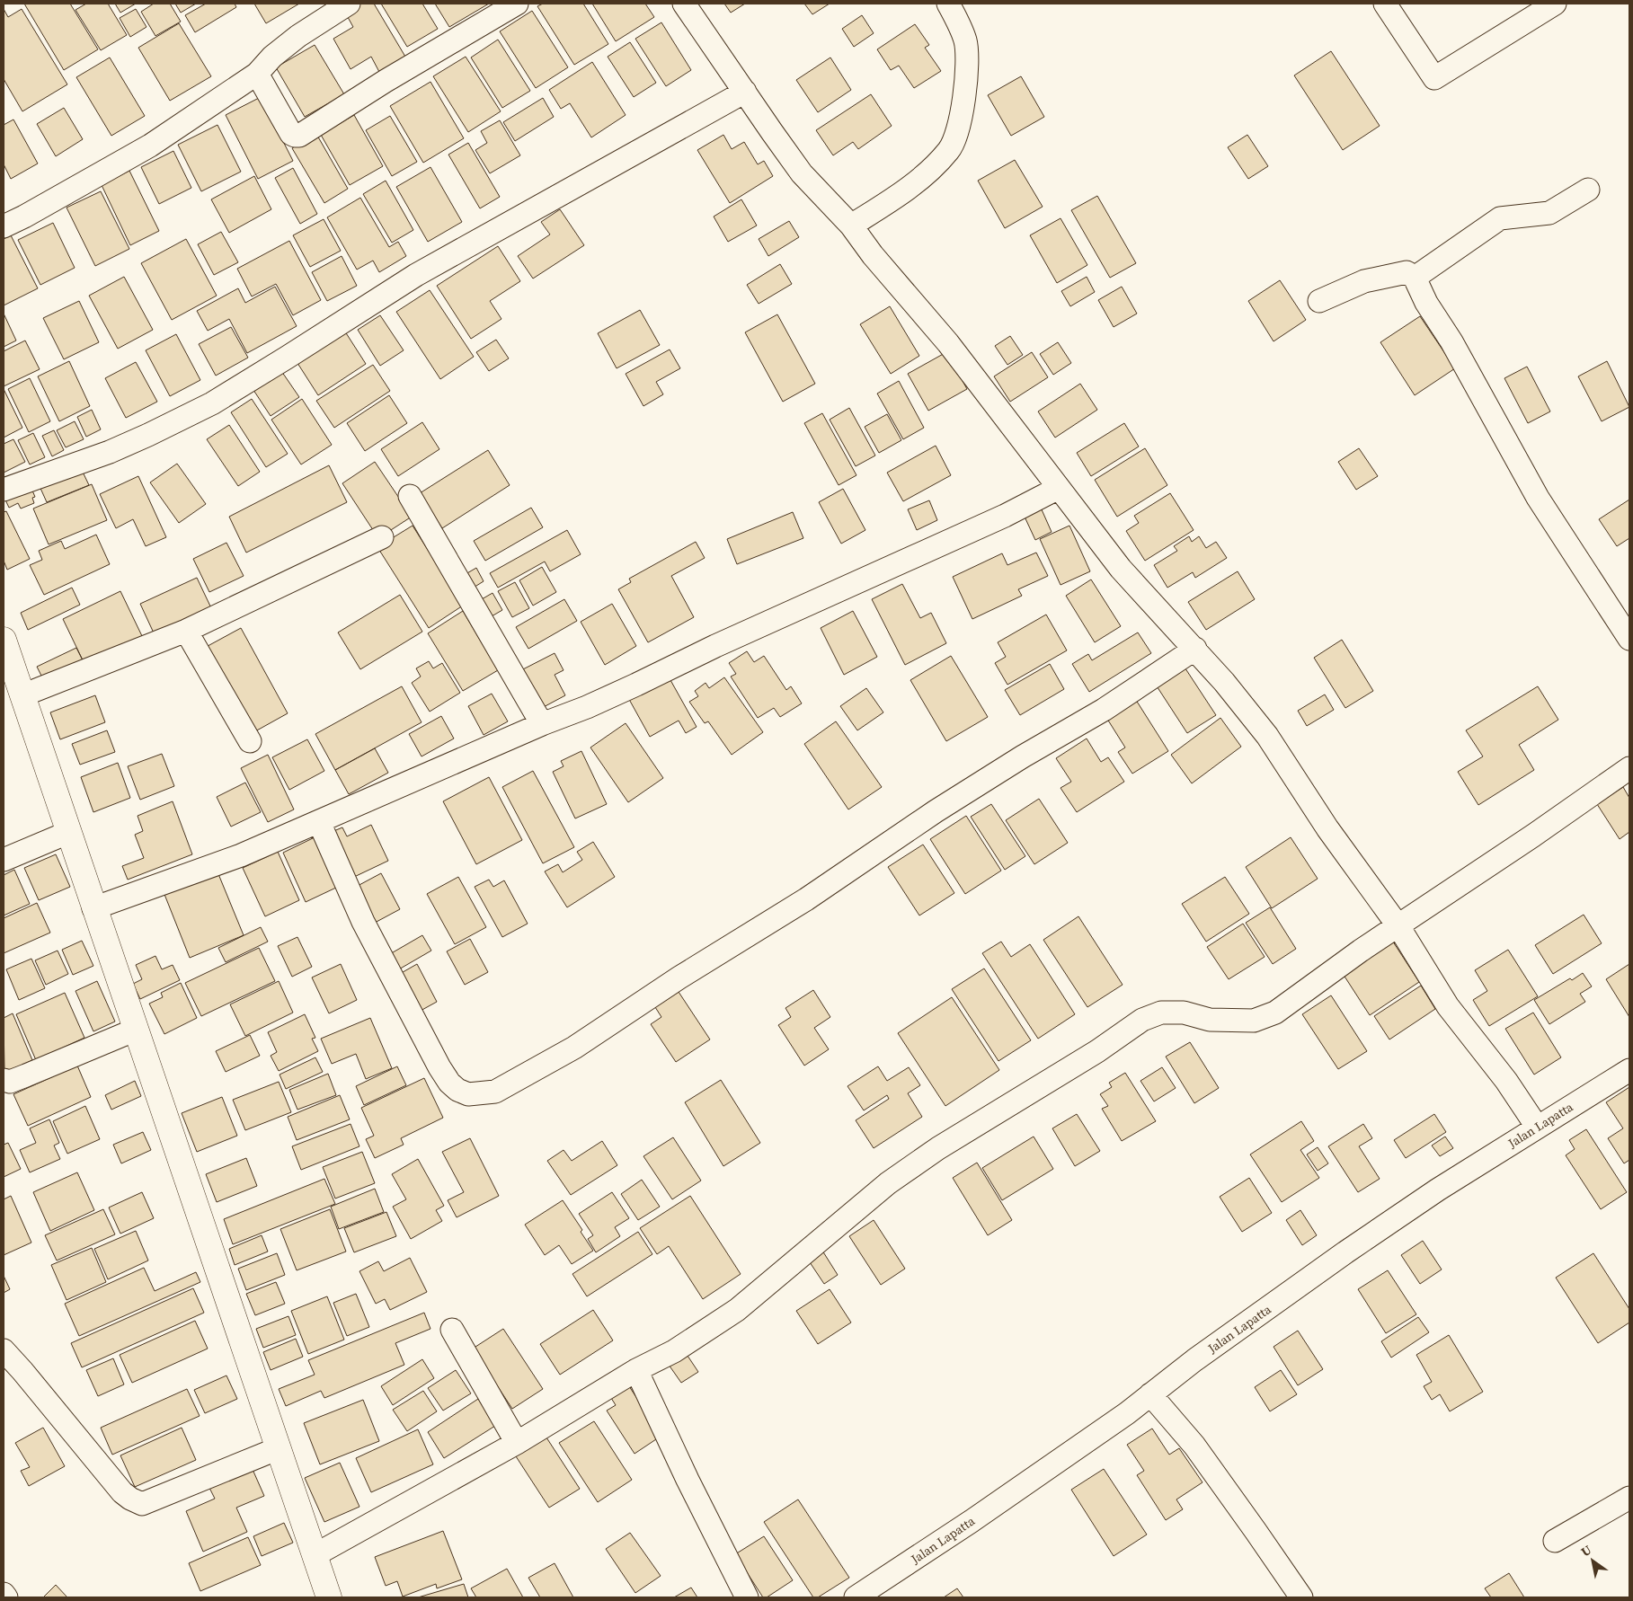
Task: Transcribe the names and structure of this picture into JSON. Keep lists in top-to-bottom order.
{
  "streets": {
    "street": ["Jalan Lapatta"]
  },
  "north": "top left"
}
